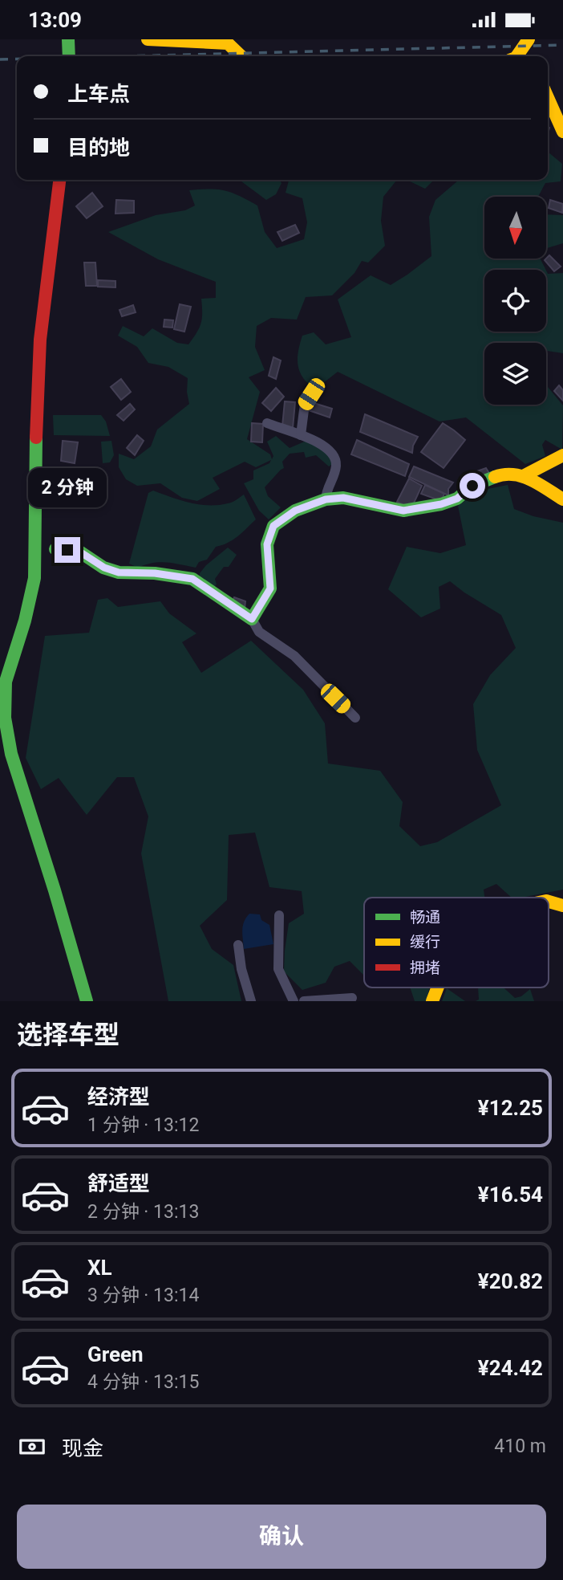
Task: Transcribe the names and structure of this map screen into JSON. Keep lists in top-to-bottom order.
{
  "legend": ["畅通", "缓行", "拥堵"],
  "north": "bottom",
  "page": {
    "status": "13:09",
    "banner": ["上车点", "目的地"],
    "bubble": "2 分钟",
    "heading": "选择车型",
    "list": [
      {
        "name": "经济型",
        "note": "1 分钟 · 13:12",
        "value": "¥12.25"
      },
      {
        "name": "舒适型",
        "note": "2 分钟 · 13:13",
        "value": "¥16.54"
      },
      {
        "name": "XL",
        "note": "3 分钟 · 13:14",
        "value": "¥20.82"
      },
      {
        "name": "Green",
        "note": "4 分钟 · 13:15",
        "value": "¥24.42"
      }
    ],
    "pay": ["现金", "410 m"],
    "buttons": "确认"
  }
}
